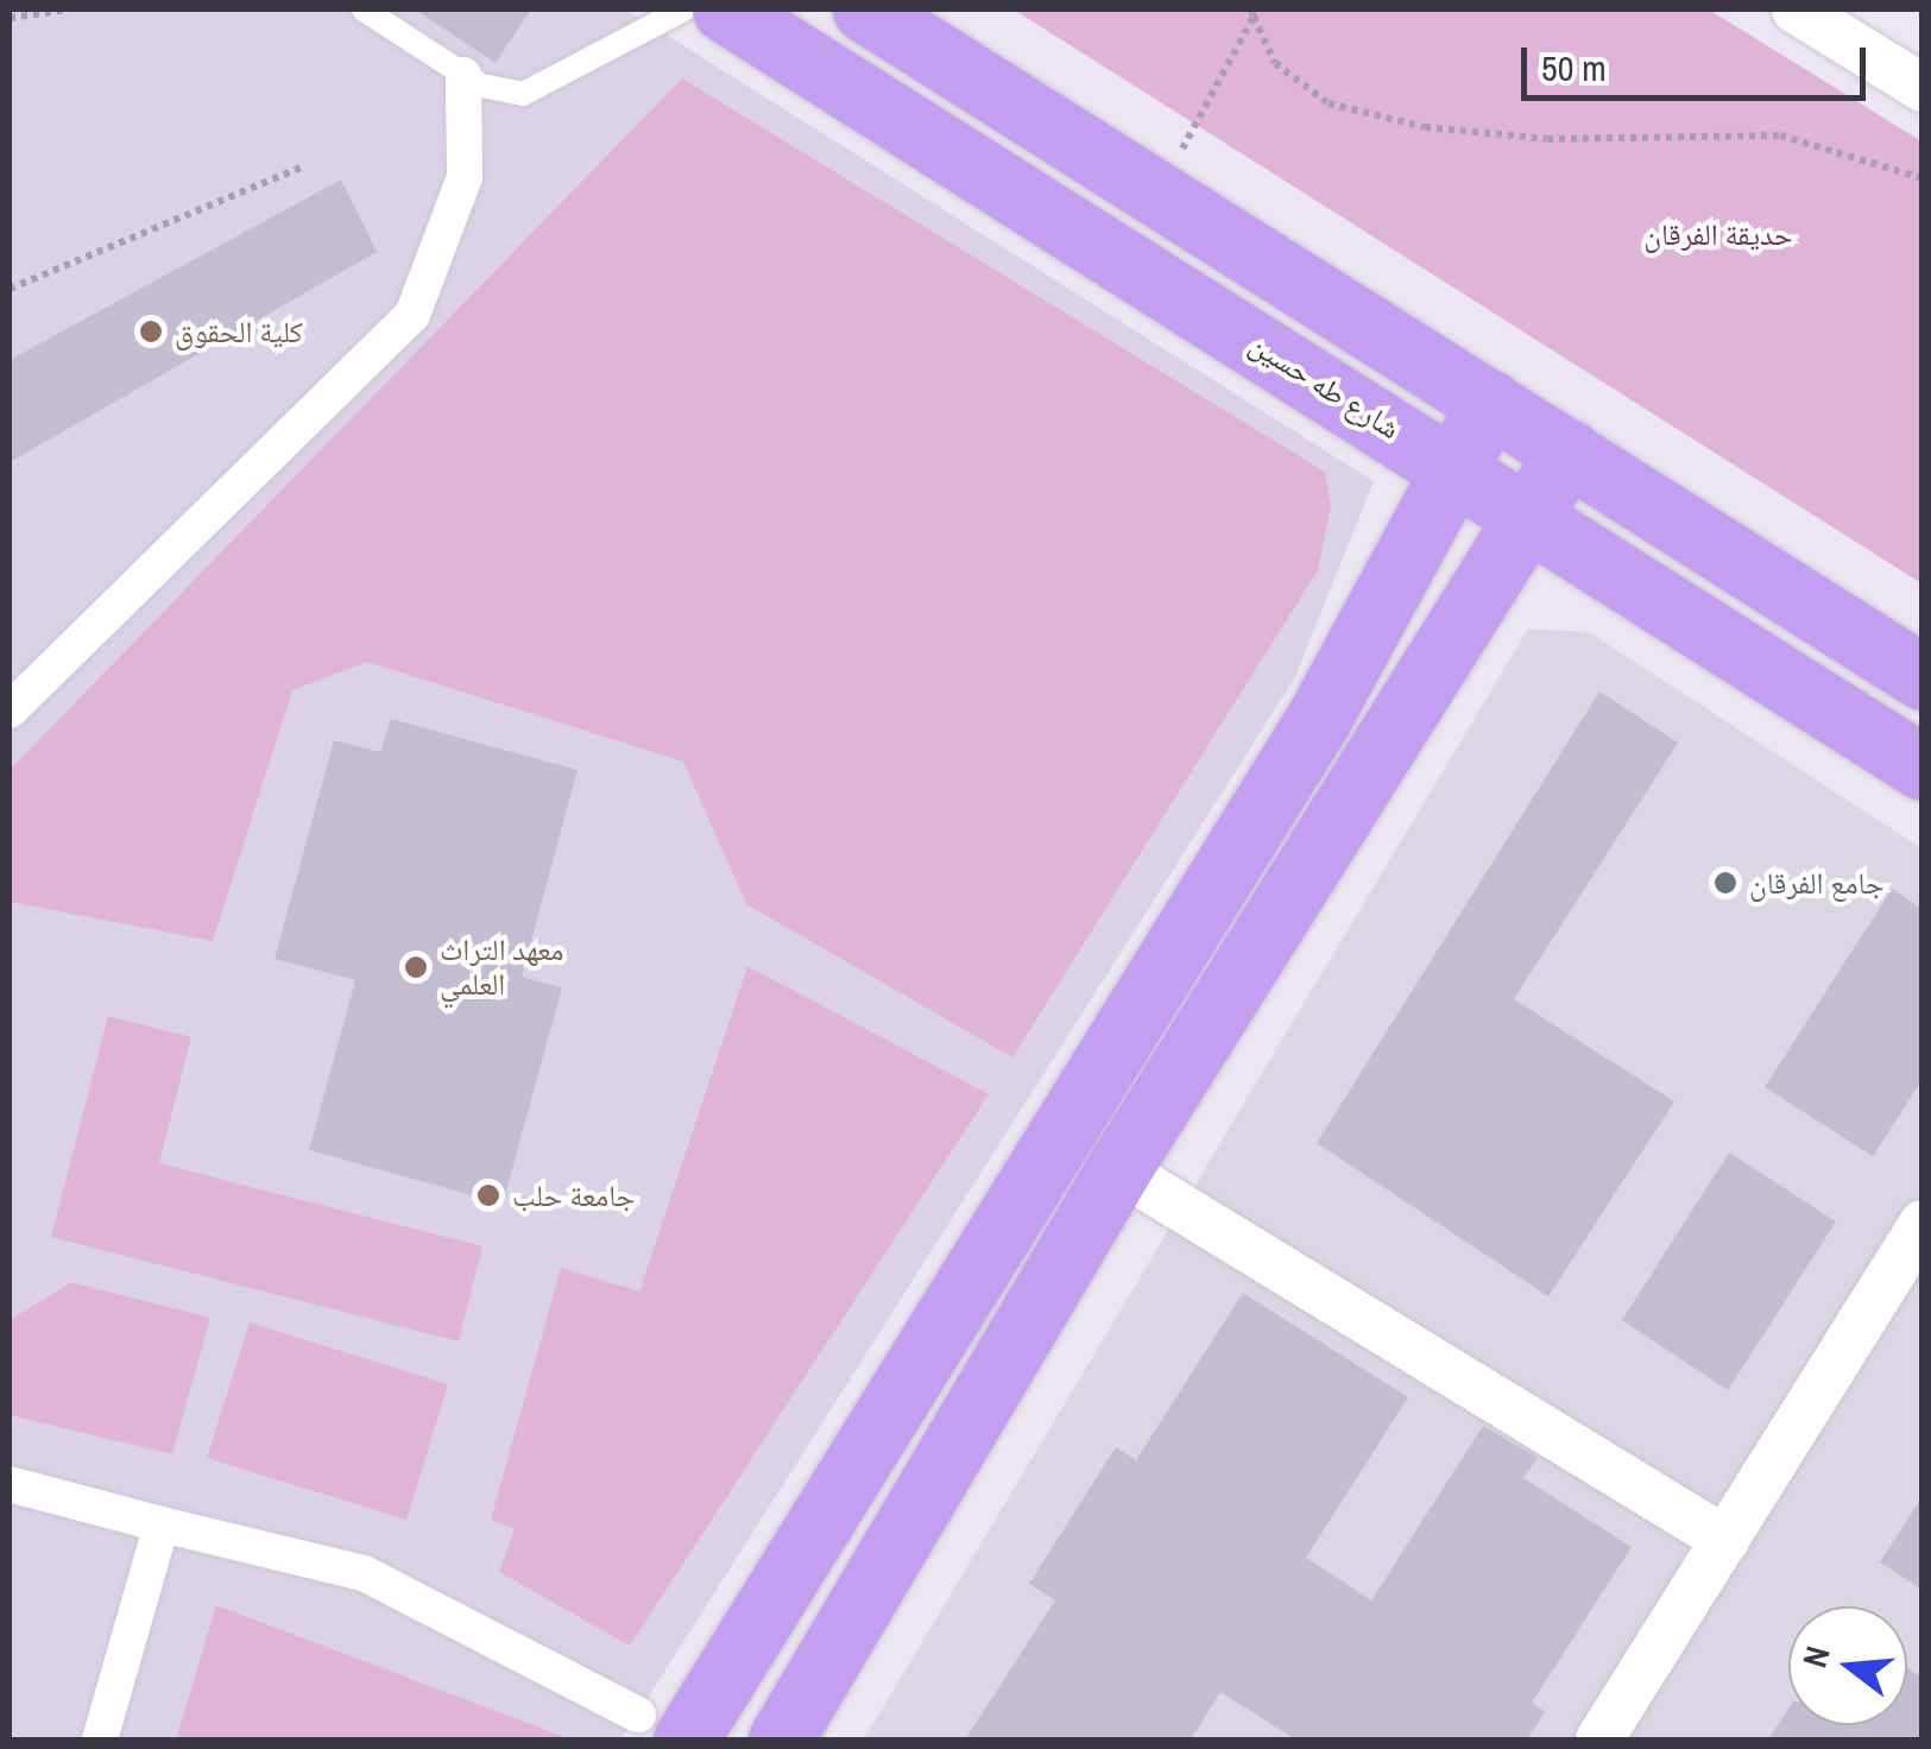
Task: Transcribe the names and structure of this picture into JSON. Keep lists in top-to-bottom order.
{
  "streets": {
    "main road": ["شارع طه حسين"]
  },
  "parks": ["حديقة الفرقان"],
  "places": [
    "كلية الحقوق",
    "جامع الفرقان",
    "معهد التراث العلمي",
    "جامعة حلب"
  ],
  "scale_bar": "50 m",
  "north": "left"
}
